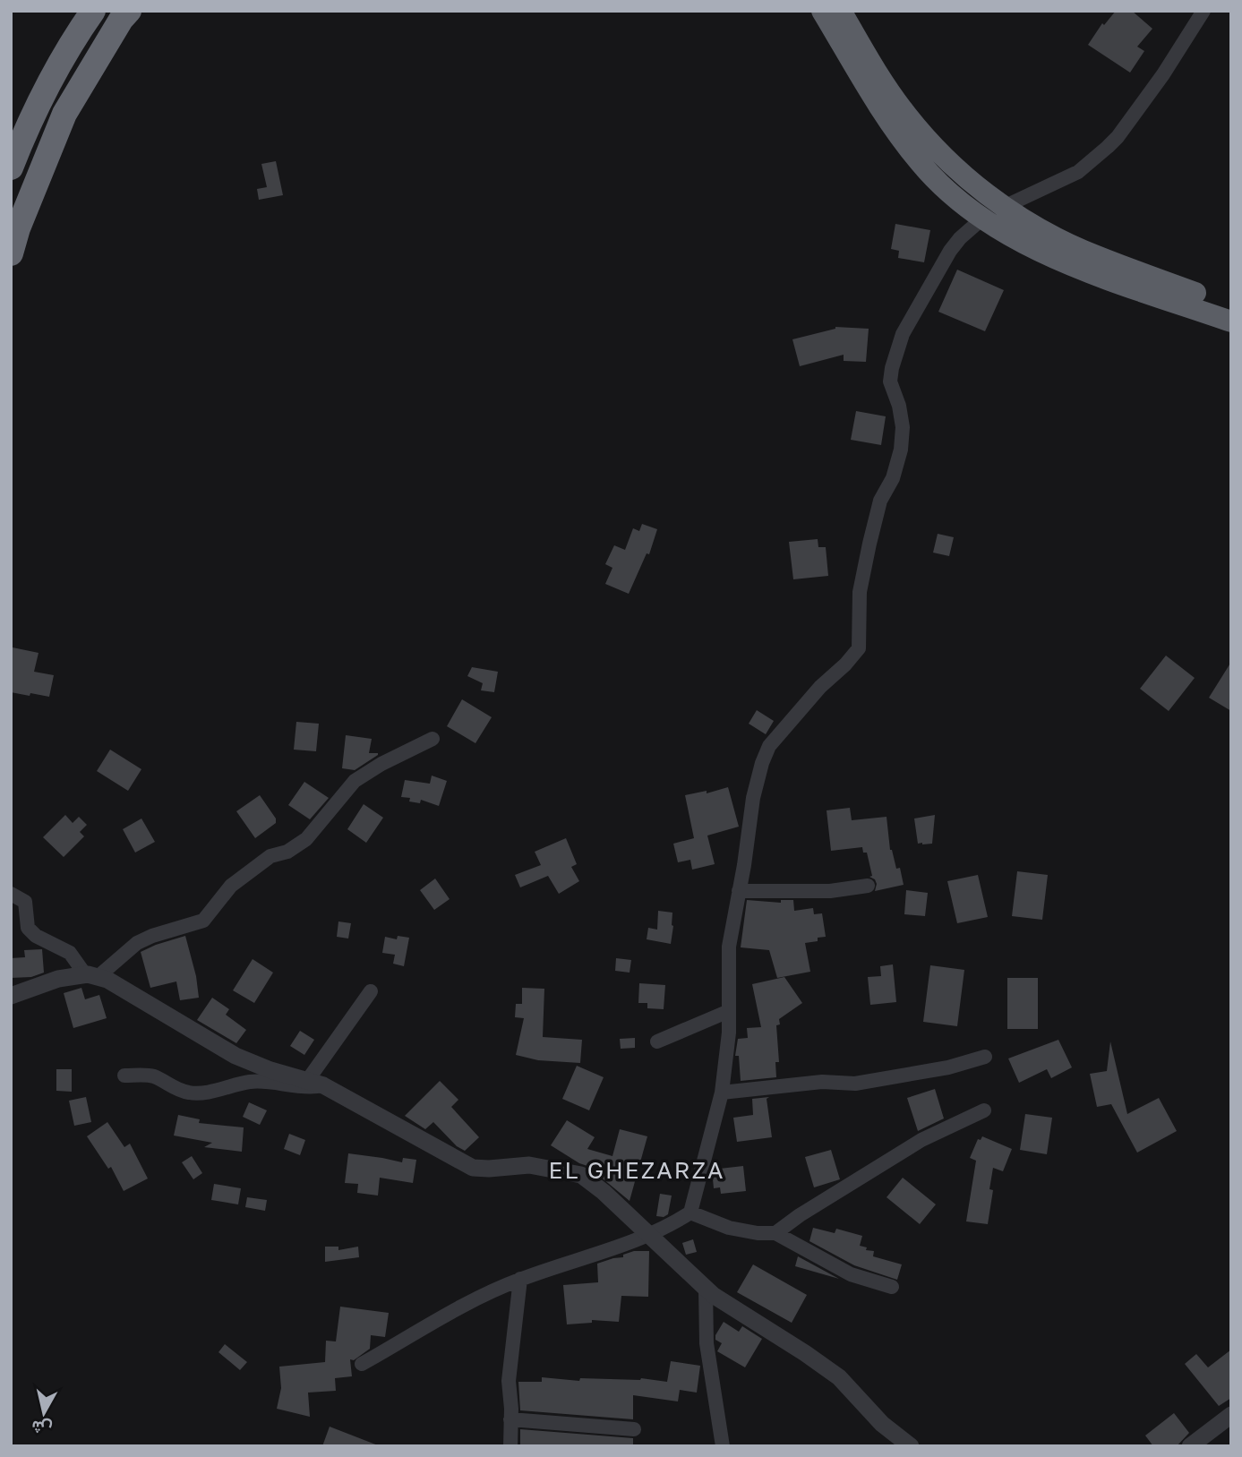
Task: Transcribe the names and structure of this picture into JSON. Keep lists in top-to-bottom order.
{
  "districts": ["EL GHEZARZA"],
  "north": "bottom"
}
